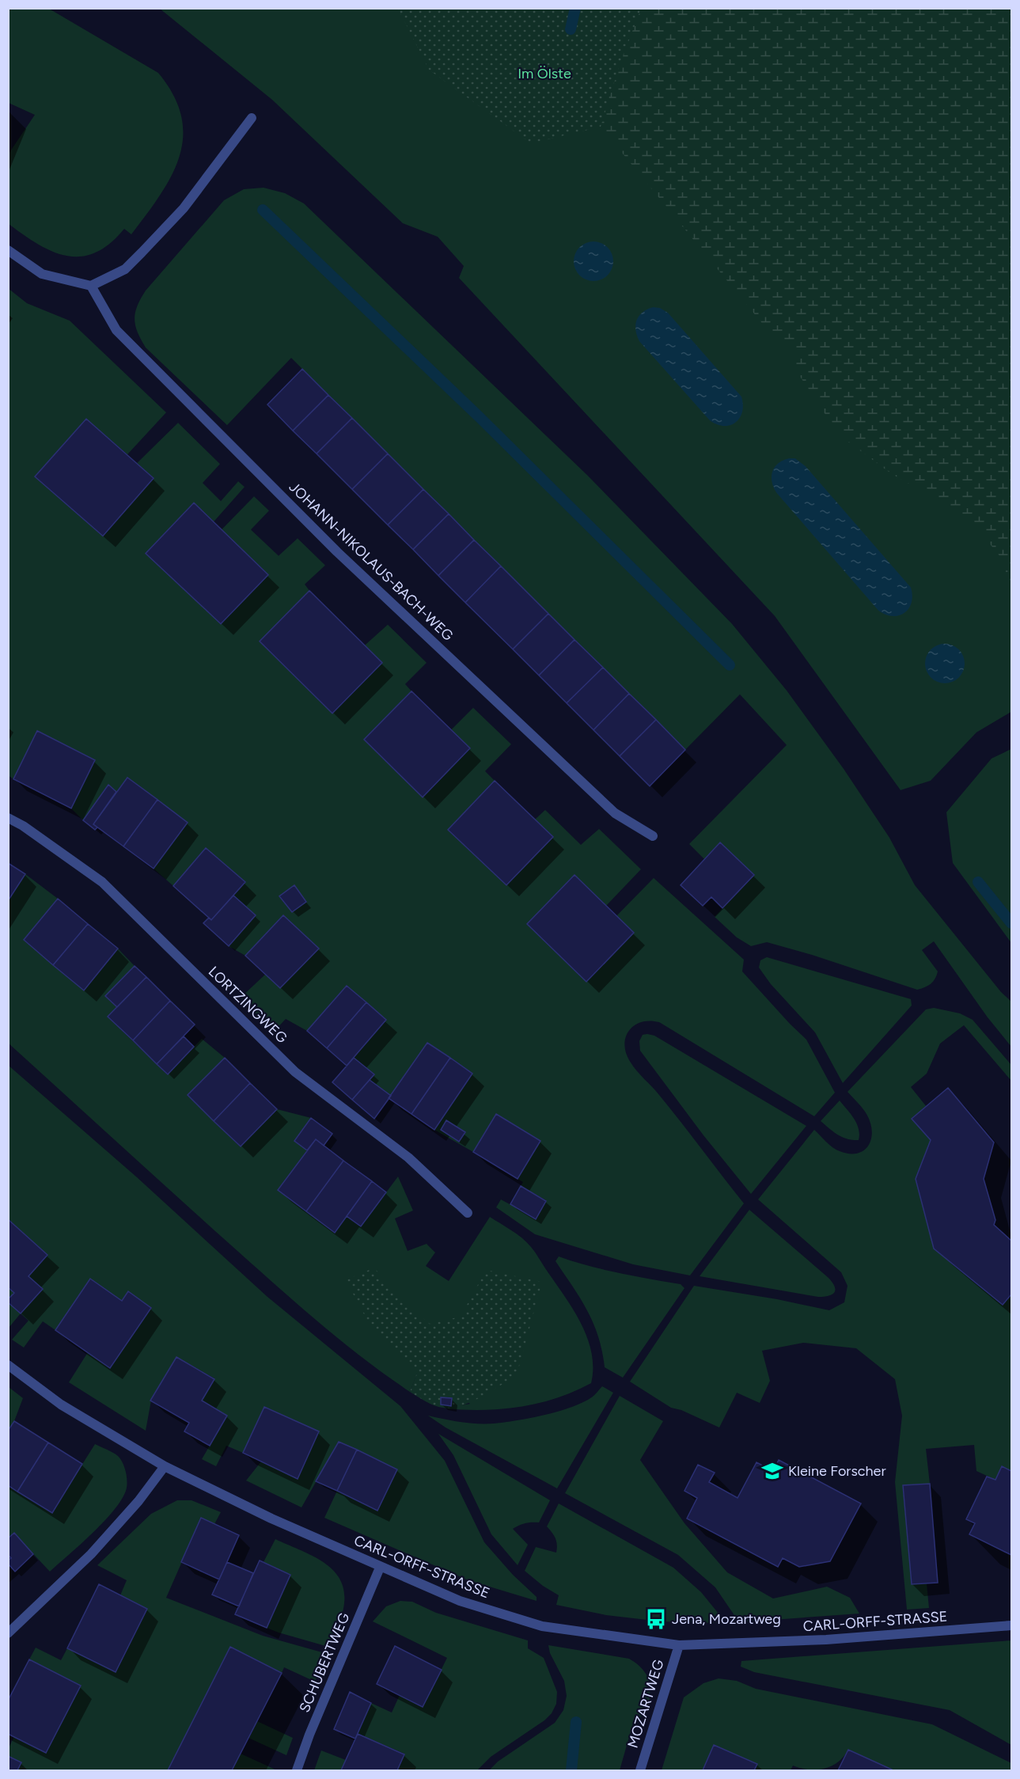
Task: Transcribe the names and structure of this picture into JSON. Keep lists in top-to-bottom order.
{
  "streets": {
    "street": [
      "JOHANN-NIKOLAUS-BACH-WEG",
      "LORTZINGWEG",
      "CARL-ORFF-STRASSE",
      "SCHUBERTWEG",
      "MOZARTWEG"
    ]
  },
  "crossings": [
    ["CARL-ORFF-STRASSE", "SCHUBERTWEG"],
    ["CARL-ORFF-STRASSE", "MOZARTWEG"]
  ],
  "parks": ["Im Ölste"],
  "places": {
    "school or university": ["Kleine Forscher"],
    "bus stop": ["Jena, Mozartweg"]
  }
}
